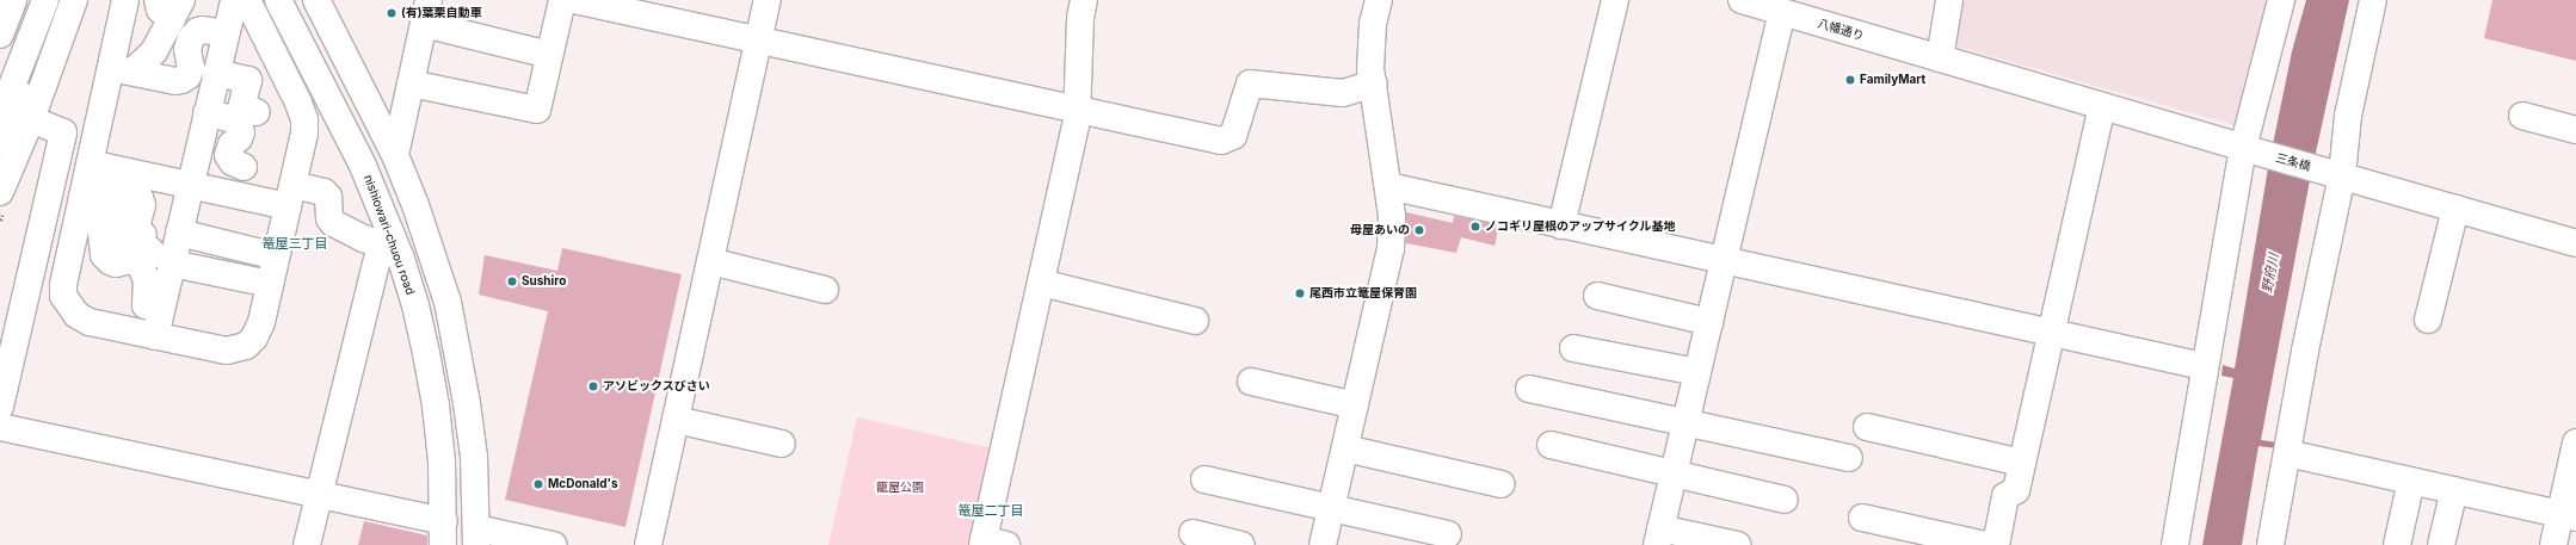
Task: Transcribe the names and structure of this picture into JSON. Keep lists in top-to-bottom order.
{
  "streets": {
    "main road": ["八幡通り", "三条橋", "nishiowari-chuou road"]
  },
  "crossings": [
    ["八幡通り", "三条橋"]
  ],
  "districts": ["篭屋三丁目", "篭屋二丁目"],
  "water": ["野府川"],
  "parks": ["籠屋公園"],
  "places": [
    "(有)葉栗自動車",
    "FamilyMart",
    "ノコギリ屋根のアップサイクル基地",
    "母屋あいの",
    "Sushiro",
    "尾西市立篭屋保育園",
    "アソビックスびさい",
    "McDonald's"
  ]
}
